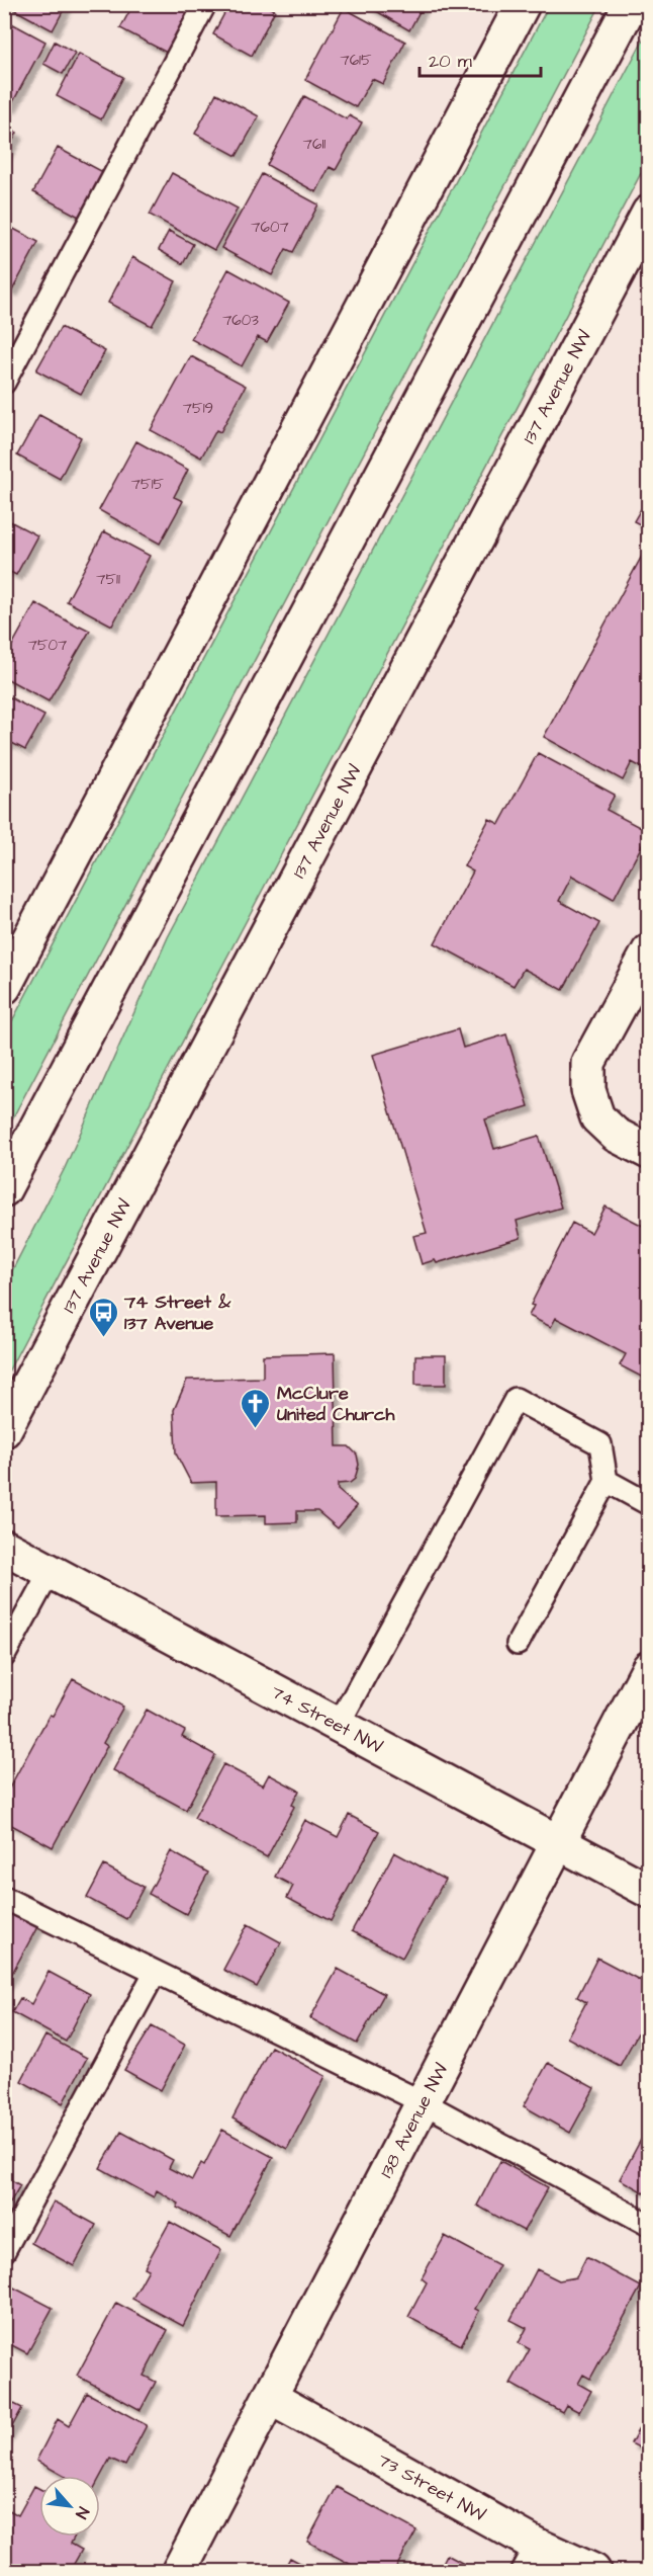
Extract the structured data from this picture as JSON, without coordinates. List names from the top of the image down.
{
  "streets": {
    "street": [
      "137 Avenue NW",
      "74 Street NW",
      "138 Avenue NW",
      "73 Street NW"
    ]
  },
  "crossings": [
    ["74 Street NW", "138 Avenue NW"],
    ["138 Avenue NW", "73 Street NW"]
  ],
  "places": {
    "bus stop": ["74 Street & 137 Avenue"],
    "church": ["McClure United Church"]
  },
  "house_numbers": [
    "7615",
    "7611",
    "7607",
    "7603",
    "7519",
    "7515",
    "7511",
    "7507"
  ],
  "scale_bar": "20 m",
  "north": "bottom right"
}
